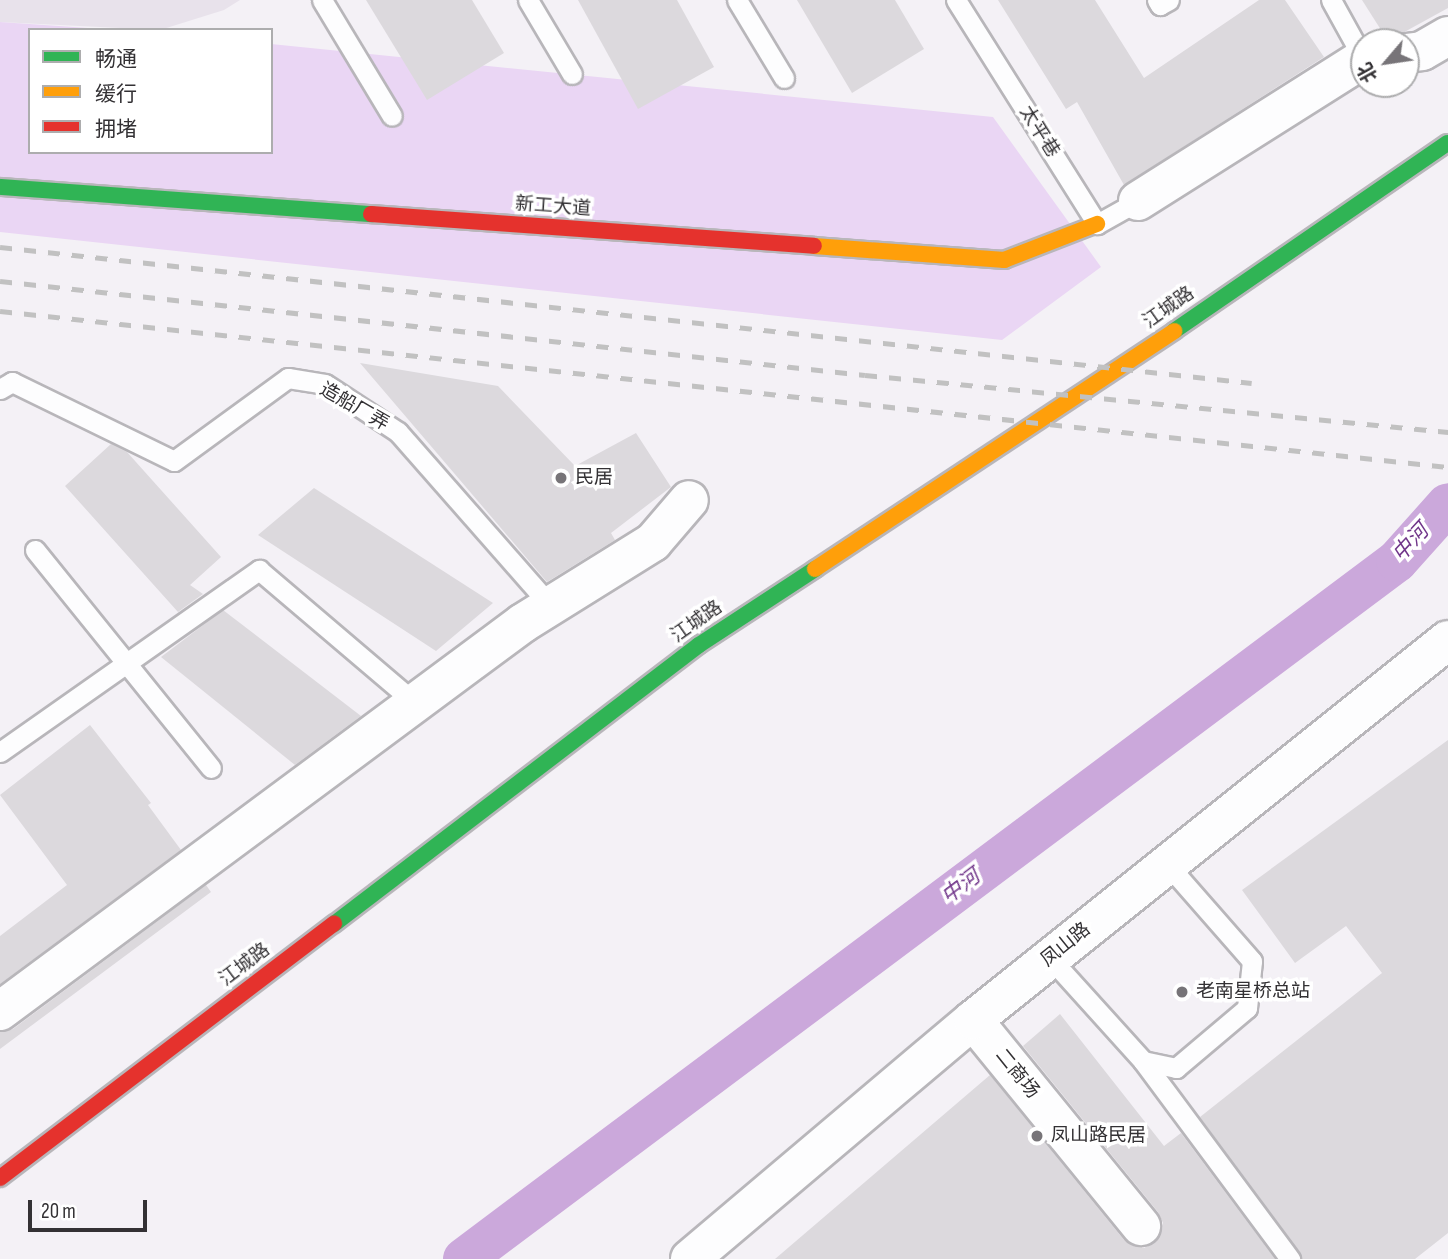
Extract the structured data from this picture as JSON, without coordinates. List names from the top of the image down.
{
  "streets": {
    "main road": ["新工大道", "江城路"],
    "street": ["凤山路", "二商场"],
    "lane": ["太平巷", "造船厂弄"]
  },
  "crossings": [
    ["太平巷", "新工大道"],
    ["凤山路", "二商场"]
  ],
  "water": ["中河"],
  "places": ["民居", "老南星桥总站", "凤山路民居"],
  "legend": ["畅通", "缓行", "拥堵"],
  "scale_bar": "20 m",
  "north": "bottom left"
}
